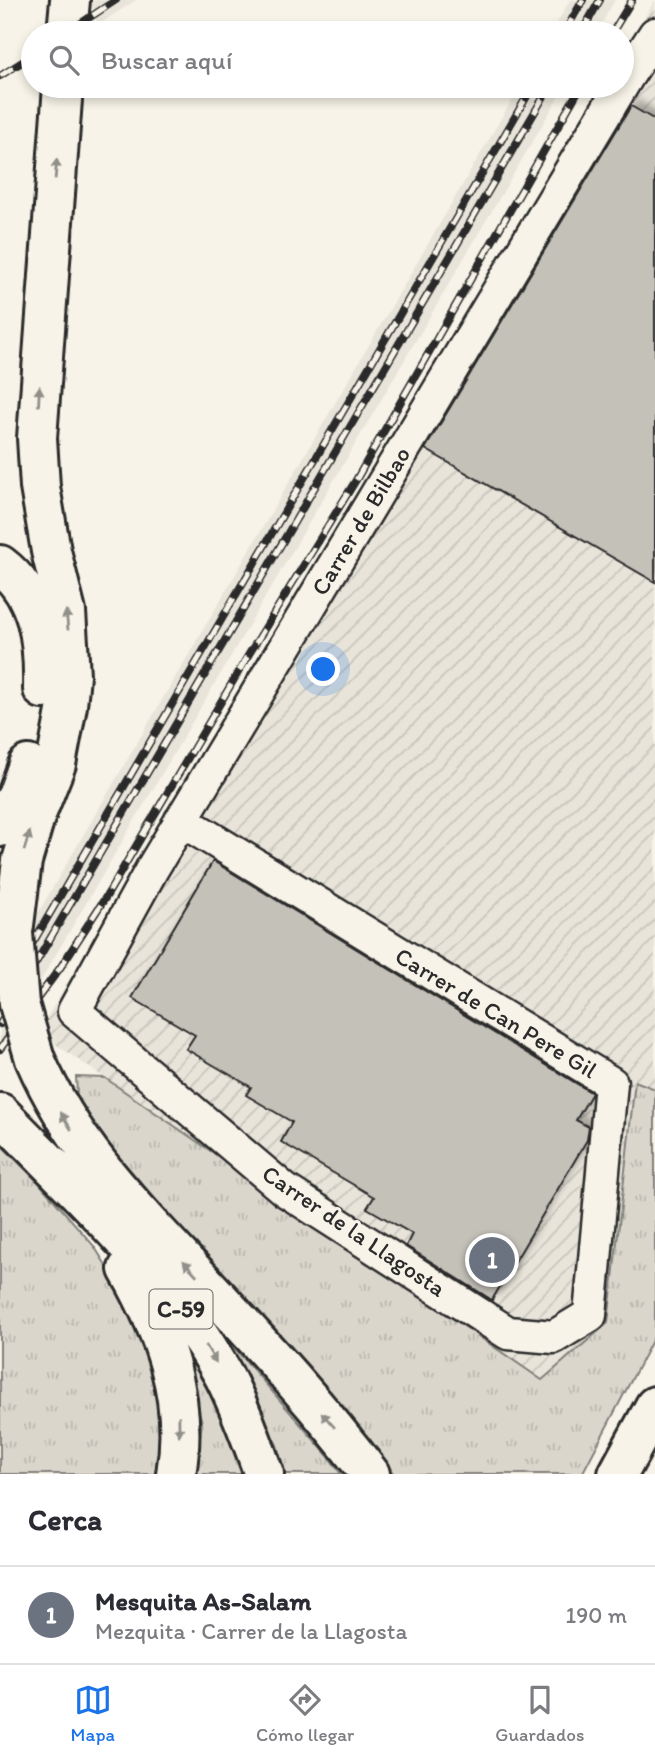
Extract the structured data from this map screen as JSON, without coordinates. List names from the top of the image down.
{
  "streets": {
    "highway": ["C-59"],
    "street": ["Carrer de Bilbao", "Carrer de Can Pere Gil", "Carrer de la Llagosta"]
  },
  "crossings": [
    ["Carrer de Bilbao", "Carrer de Can Pere Gil"],
    ["Carrer de Bilbao", "Carrer de la Llagosta"],
    ["Carrer de Can Pere Gil", "Carrer de la Llagosta"]
  ],
  "page": {
    "search": "Buscar aquí",
    "pins": "1",
    "heading": "Cerca",
    "list": [
      {
        "mark": "1",
        "name": "Mesquita As-Salam",
        "note": "Mezquita · Carrer de la Llagosta",
        "value": "190 m"
      }
    ],
    "nav": ["Mapa", "Cómo llegar", "Guardados"]
  }
}
